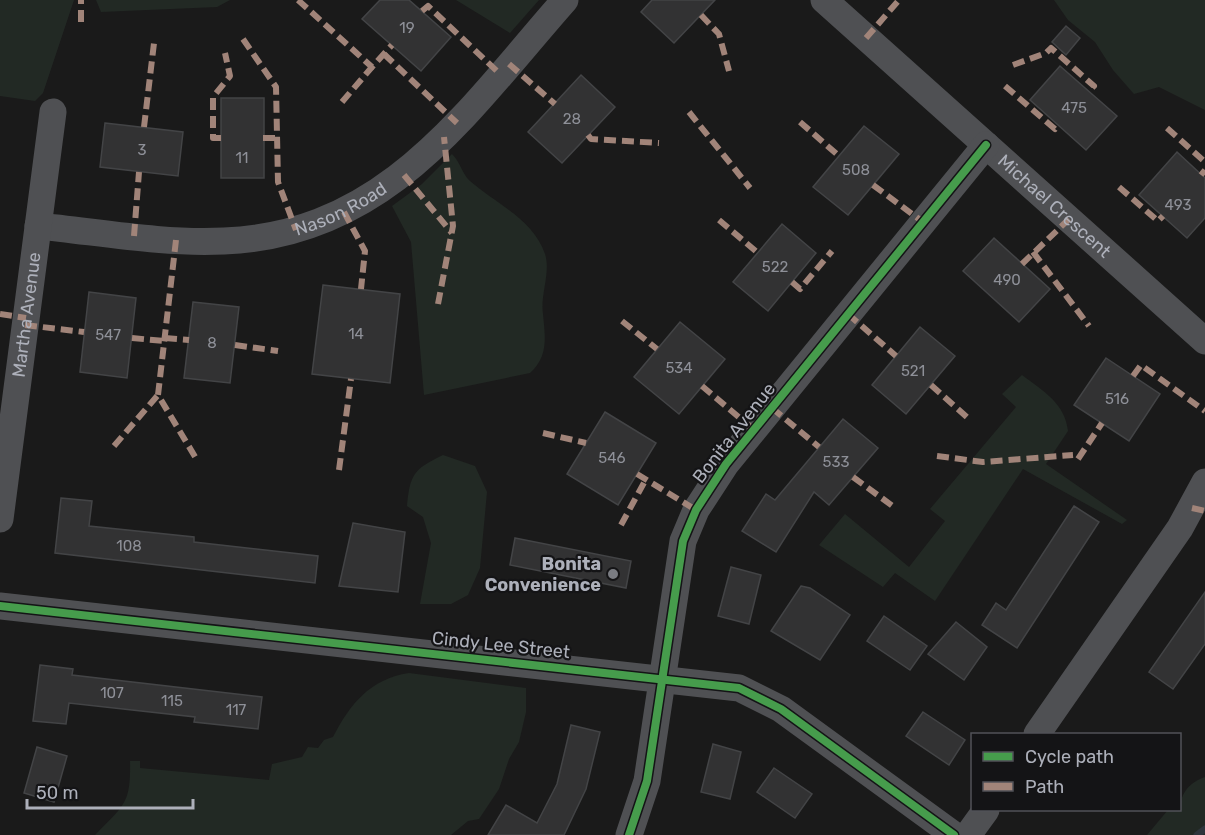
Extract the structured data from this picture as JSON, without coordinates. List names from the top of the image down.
{
  "streets": {
    "street": [
      "Michael Crescent",
      "Nason Road",
      "Martha Avenue",
      "Bonita Avenue",
      "Cindy Lee Street"
    ]
  },
  "crossings": [
    ["Michael Crescent", "Bonita Avenue"],
    ["Nason Road", "Martha Avenue"],
    ["Bonita Avenue", "Cindy Lee Street"]
  ],
  "places": ["Bonita Convenience"],
  "house_numbers": [
    "19",
    "475",
    "28",
    "3",
    "11",
    "508",
    "493",
    "522",
    "490",
    "14",
    "547",
    "8",
    "534",
    "521",
    "516",
    "546",
    "533",
    "108",
    "107",
    "115",
    "117"
  ],
  "legend": ["Cycle path", "Path"],
  "scale_bar": "50 m"
}
